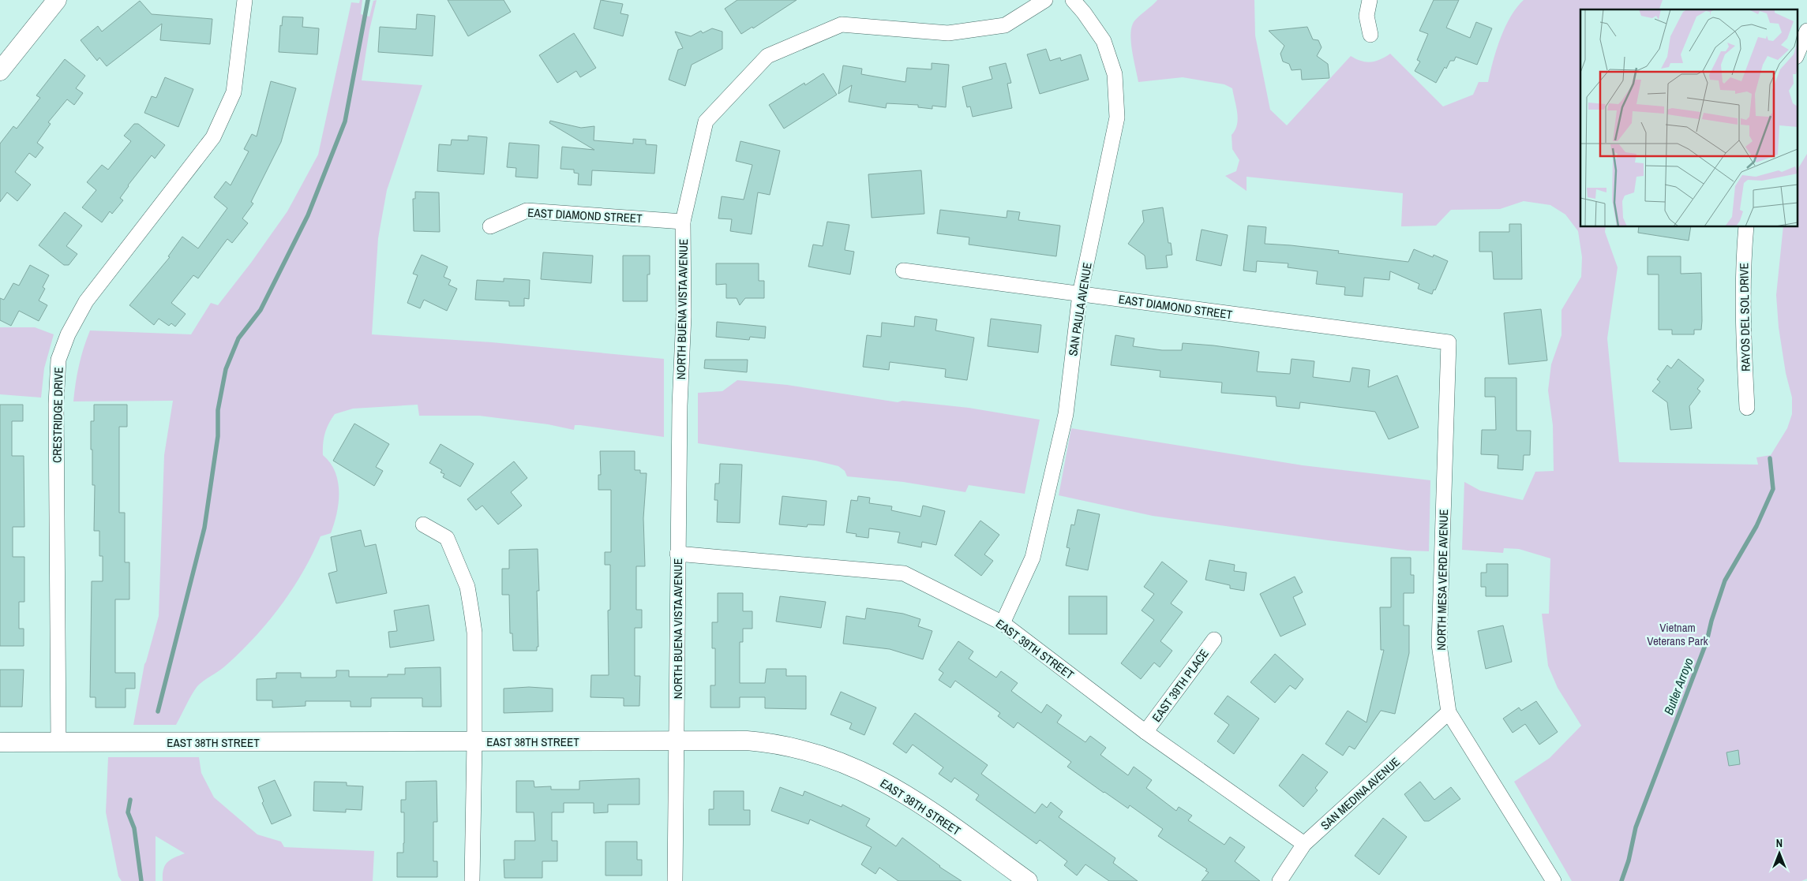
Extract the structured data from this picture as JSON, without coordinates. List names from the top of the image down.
{
  "streets": {
    "street": [
      "EAST DIAMOND STREET",
      "NORTH BUENA VISTA AVENUE",
      "SAN PAULA AVENUE",
      "RAYOS DEL SOL DRIVE",
      "CRESTRIDGE DRIVE",
      "NORTH MESA VERDE AVENUE",
      "EAST 39TH STREET",
      "EAST 39TH PLACE",
      "EAST 38TH STREET",
      "SAN MEDINA AVENUE"
    ]
  },
  "crossings": [
    ["EAST DIAMOND STREET", "NORTH BUENA VISTA AVENUE"],
    ["EAST DIAMOND STREET", "SAN PAULA AVENUE"],
    ["EAST DIAMOND STREET", "NORTH MESA VERDE AVENUE"],
    ["NORTH BUENA VISTA AVENUE", "EAST 39TH STREET"],
    ["NORTH BUENA VISTA AVENUE", "EAST 38TH STREET"],
    ["SAN PAULA AVENUE", "EAST 39TH STREET"],
    ["CRESTRIDGE DRIVE", "EAST 38TH STREET"],
    ["NORTH MESA VERDE AVENUE", "SAN MEDINA AVENUE"],
    ["EAST 39TH STREET", "EAST 39TH PLACE"],
    ["EAST 39TH STREET", "SAN MEDINA AVENUE"]
  ],
  "water": ["Butler Arroyo"],
  "parks": ["Vietnam Veterans Park"],
  "north": "top"
}
